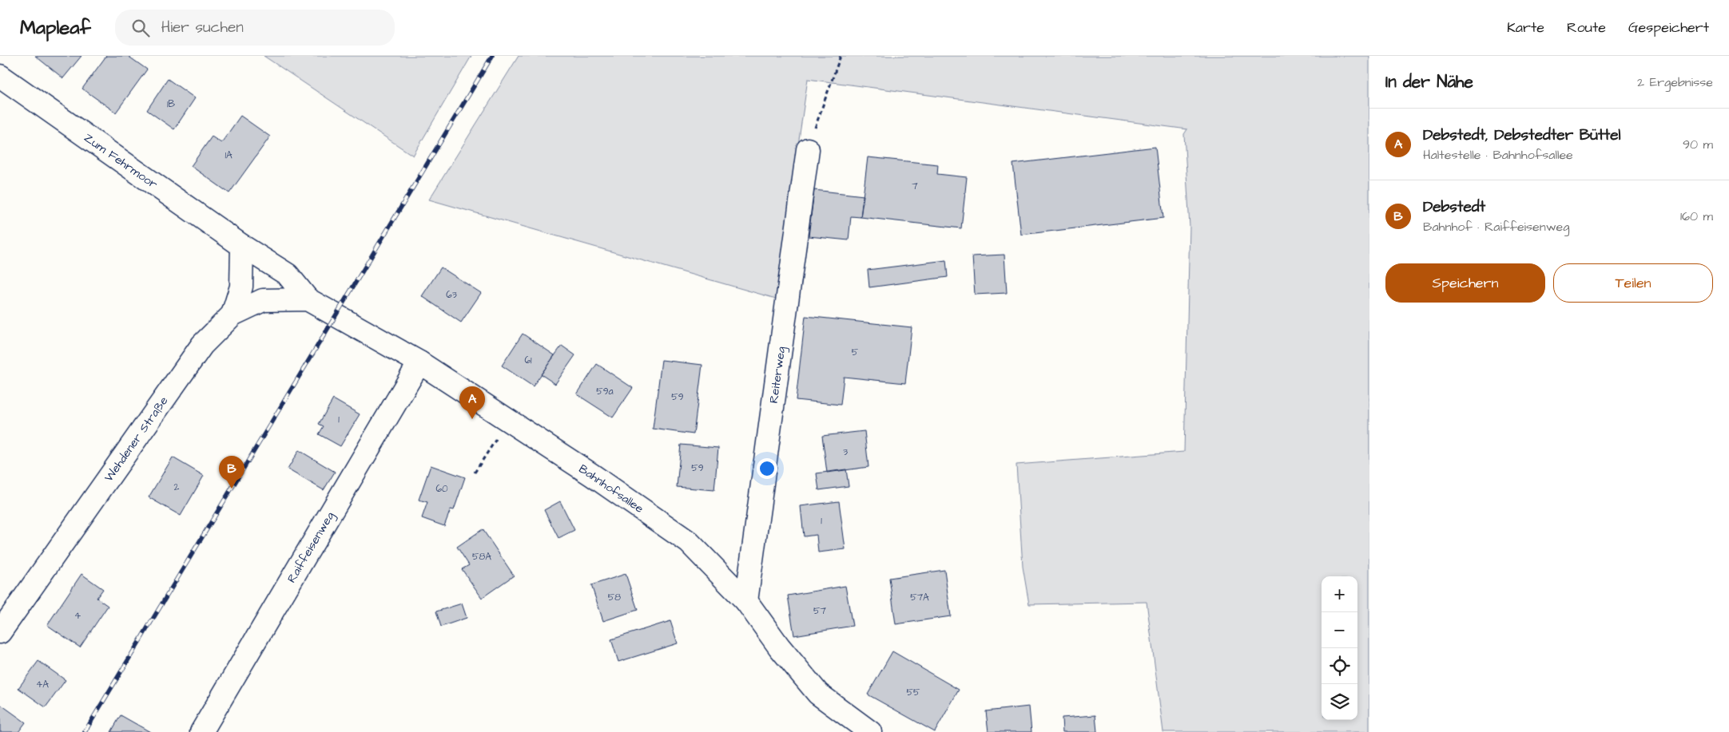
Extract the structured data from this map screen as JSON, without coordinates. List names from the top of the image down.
{
  "streets": {
    "street": [
      "Zum Fehrmoor",
      "Reiterweg",
      "Wehdener Straße",
      "Bahnhofsallee",
      "Raiffeisenweg"
    ]
  },
  "crossings": [
    ["Zum Fehrmoor", "Wehdener Straße"],
    ["Zum Fehrmoor", "Bahnhofsallee"],
    ["Reiterweg", "Bahnhofsallee"],
    ["Wehdener Straße", "Bahnhofsallee"],
    ["Bahnhofsallee", "Raiffeisenweg"]
  ],
  "house_numbers": [
    "1B",
    "1A",
    "7",
    "63",
    "5",
    "61",
    "59a",
    "59",
    "1",
    "3",
    "59",
    "2",
    "60",
    "1",
    "58A",
    "58",
    "57A",
    "57",
    "4",
    "4A",
    "55"
  ],
  "page": {
    "header": "Mapleaf",
    "search": "Hier suchen",
    "nav": ["Karte", "Route", "Gespeichert"],
    "heading": ["In der Nähe", "2 Ergebnisse"],
    "list": [
      {
        "mark": "A",
        "name": "Debstedt, Debstedter Büttel",
        "note": "Haltestelle · Bahnhofsallee",
        "value": "90 m"
      },
      {
        "mark": "B",
        "name": "Debstedt",
        "note": "Bahnhof · Raiffeisenweg",
        "value": "160 m"
      }
    ],
    "buttons": ["Speichern", "Teilen"],
    "pins": ["A", "B"],
    "map_buttons": ["+", "−"]
  }
}
